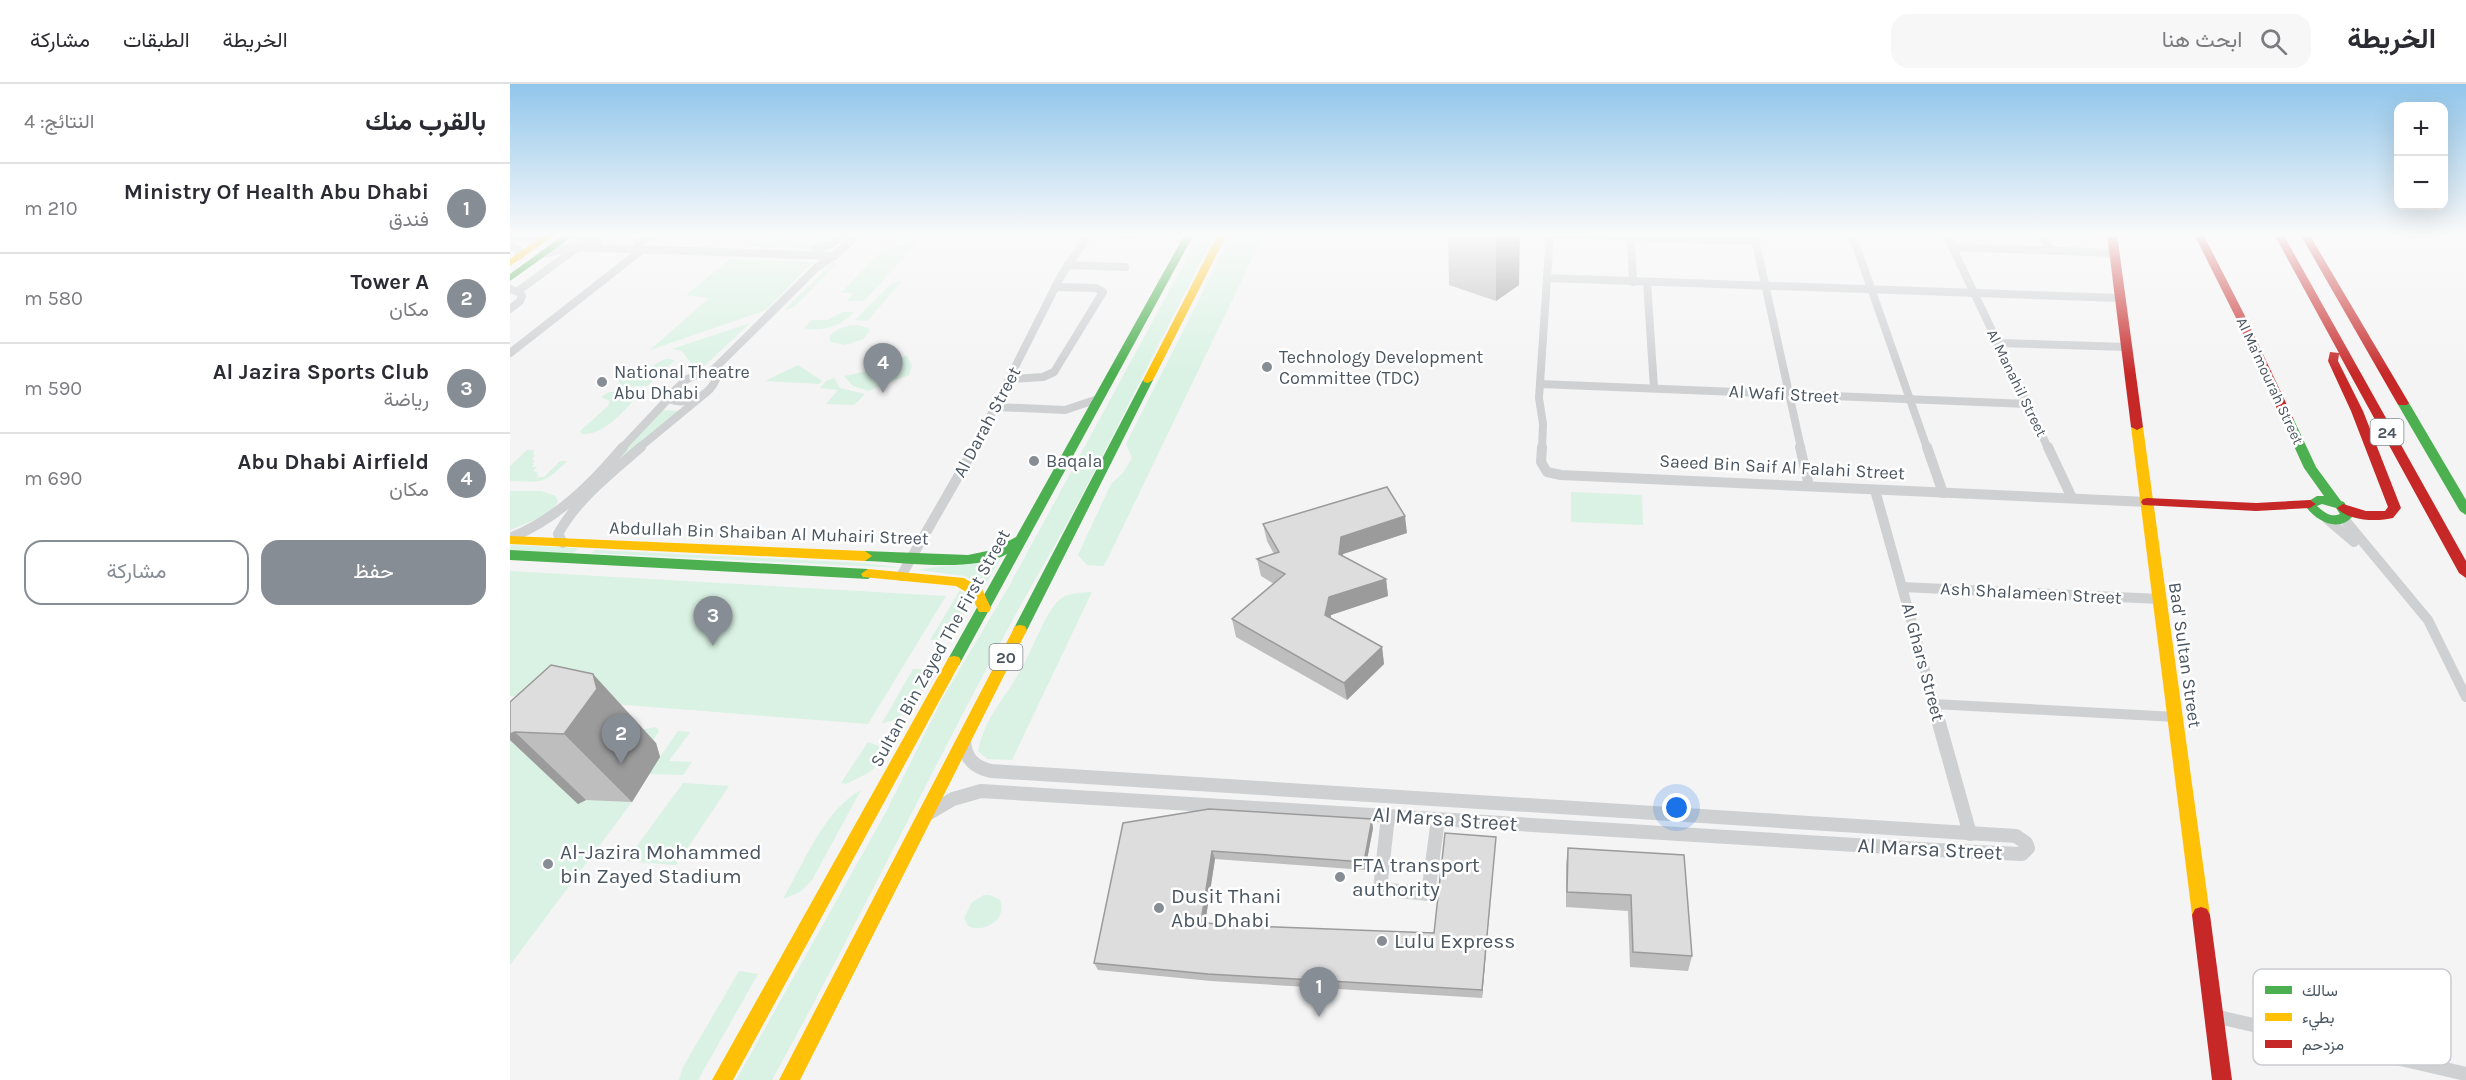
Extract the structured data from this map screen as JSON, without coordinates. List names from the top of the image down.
{
  "streets": {
    "main road": [
      "Al Ma'mourah Street",
      "24",
      "Saeed Bin Saif Al Falahi Street",
      "Abdullah Bin Shaiban Al Muhairi Street",
      "Sultan Bin Zayed The First Street",
      "Bad' Sultan Street",
      "20"
    ],
    "street": [
      "Al Manahil Street",
      "Al Wafi Street",
      "Al Darah Street",
      "Ash Shalameen Street",
      "Al Ghars Street",
      "Al Marsa Street"
    ]
  },
  "crossings": [
    ["Al Ma'mourah Street", "Saeed Bin Saif Al Falahi Street"],
    ["Al Manahil Street", "Al Wafi Street"],
    ["Al Manahil Street", "Saeed Bin Saif Al Falahi Street"],
    ["Al Wafi Street", "Saeed Bin Saif Al Falahi Street"],
    ["Al Darah Street", "Abdullah Bin Shaiban Al Muhairi Street"],
    ["Saeed Bin Saif Al Falahi Street", "Bad' Sultan Street"],
    ["Saeed Bin Saif Al Falahi Street", "Al Ghars Street"],
    ["Abdullah Bin Shaiban Al Muhairi Street", "Sultan Bin Zayed The First Street"],
    ["Ash Shalameen Street", "Bad' Sultan Street"],
    ["Ash Shalameen Street", "Al Ghars Street"],
    ["20", "Al Marsa Street"],
    ["Al Ghars Street", "Al Marsa Street"]
  ],
  "places": [
    "Technology Development Committee (TDC)",
    "National Theatre Abu Dhabi",
    "Baqala",
    "Al-Jazira Mohammed bin Zayed Stadium",
    "FTA transport authority",
    "Dusit Thani Abu Dhabi",
    "Lulu Express"
  ],
  "legend": ["سالك", "بطيء", "مزدحم"],
  "page": {
    "header": "الخريطة",
    "search": "ابحث هنا",
    "nav": ["الخريطة", "الطبقات", "مشاركة"],
    "heading": ["بالقرب منك", "النتائج: 4"],
    "map_buttons": ["+", "−"],
    "list": [
      {
        "mark": "1",
        "name": "Ministry Of Health Abu Dhabi",
        "note": "فندق",
        "value": "210 m"
      },
      {
        "mark": "2",
        "name": "Tower A",
        "note": "مكان",
        "value": "580 m"
      },
      {
        "mark": "3",
        "name": "Al Jazira Sports Club",
        "note": "رياضة",
        "value": "590 m"
      },
      {
        "mark": "4",
        "name": "Abu Dhabi Airfield",
        "note": "مكان",
        "value": "690 m"
      }
    ],
    "pins": [
      "4",
      "3",
      "2",
      "1"
    ],
    "buttons": ["حفظ", "مشاركة"]
  }
}
